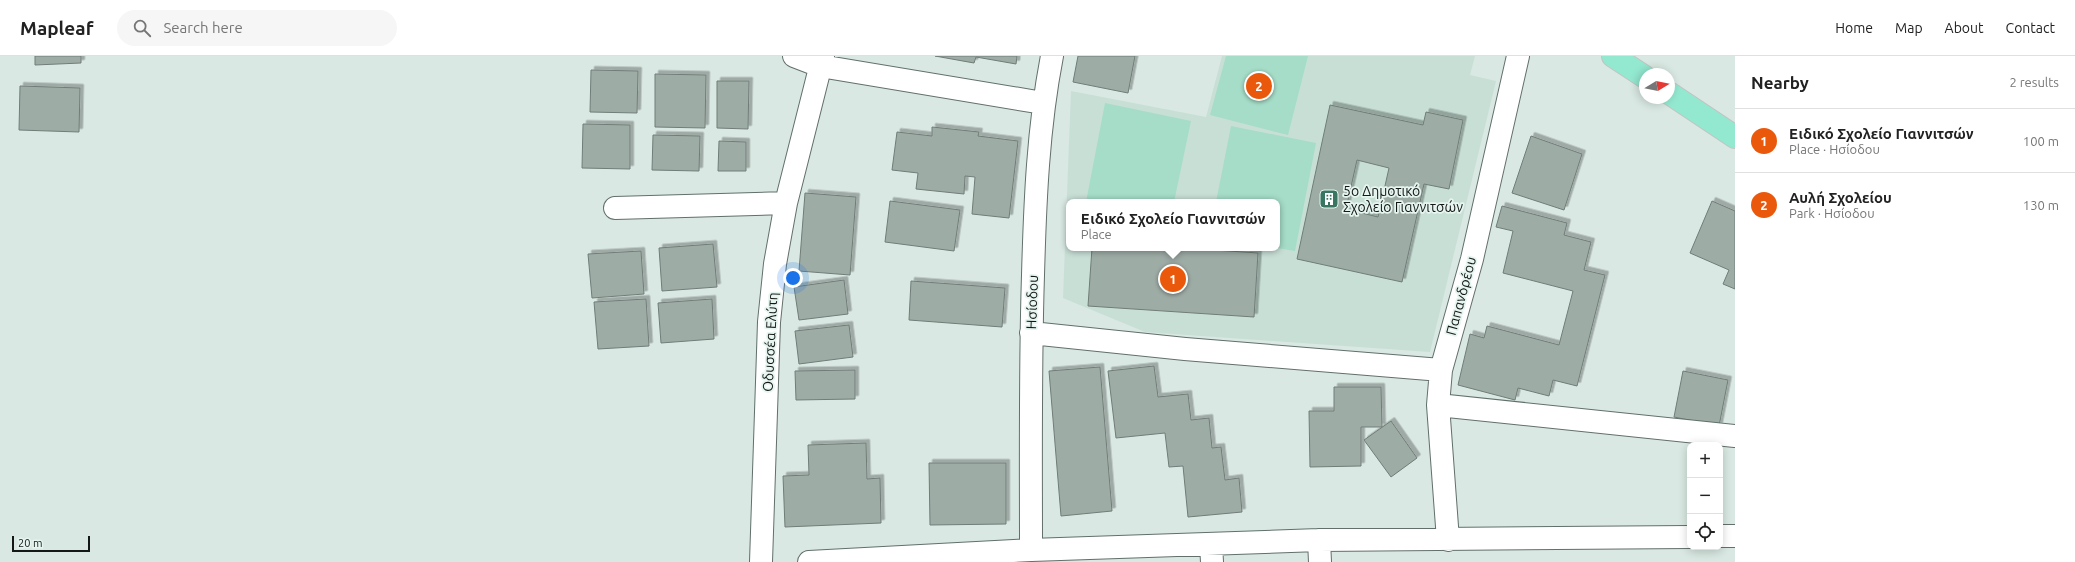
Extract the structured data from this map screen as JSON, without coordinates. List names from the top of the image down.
{
  "streets": {
    "street": ["Παπανδρέου", "Ησίοδου", "Οδυσσέα Ελύτη"]
  },
  "places": {
    "building": ["5ο Δημοτικό Σχολείο Γιαννιτσών"]
  },
  "scale_bar": "20 m",
  "north": "right",
  "page": {
    "header": "Mapleaf",
    "search": "Search here",
    "nav": [
      "Home",
      "Map",
      "About",
      "Contact"
    ],
    "heading": ["Nearby", "2 results"],
    "pins": ["2", "1"],
    "list": [
      {
        "mark": "1",
        "name": "Ειδικό Σχολείο Γιαννιτσών",
        "note": "Place · Ησίοδου",
        "value": "100 m"
      },
      {
        "mark": "2",
        "name": "Αυλή Σχολείου",
        "note": "Park · Ησίοδου",
        "value": "130 m"
      }
    ],
    "popup": ["Ειδικό Σχολείο Γιαννιτσών", "Place"],
    "map_buttons": ["+", "−"],
    "scale": "20 m"
  }
}
